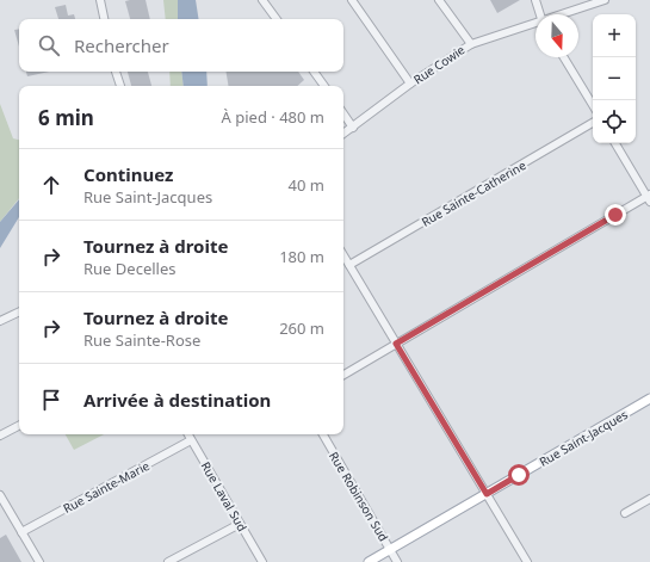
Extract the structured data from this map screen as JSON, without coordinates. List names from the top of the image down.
{
  "streets": {
    "main road": ["Rue Saint-Jacques"],
    "street": [
      "Rue Cowie",
      "Rue Sainte-Catherine",
      "Rue Sainte-Marie",
      "Rue Laval Sud",
      "Rue Robinson Sud"
    ]
  },
  "crossings": [
    ["Rue Saint-Jacques", "Rue Robinson Sud"],
    ["Rue Sainte-Marie", "Rue Laval Sud"]
  ],
  "north": "bottom",
  "page": {
    "map_buttons": ["+", "−"],
    "search": "Rechercher",
    "heading": ["6 min", "À pied · 480 m"],
    "list": [
      ["Continuez", "Rue Saint-Jacques", "40 m"],
      ["Tournez à droite", "Rue Decelles", "180 m"],
      ["Tournez à droite", "Rue Sainte-Rose", "260 m"],
      "Arrivée à destination"
    ]
  }
}
